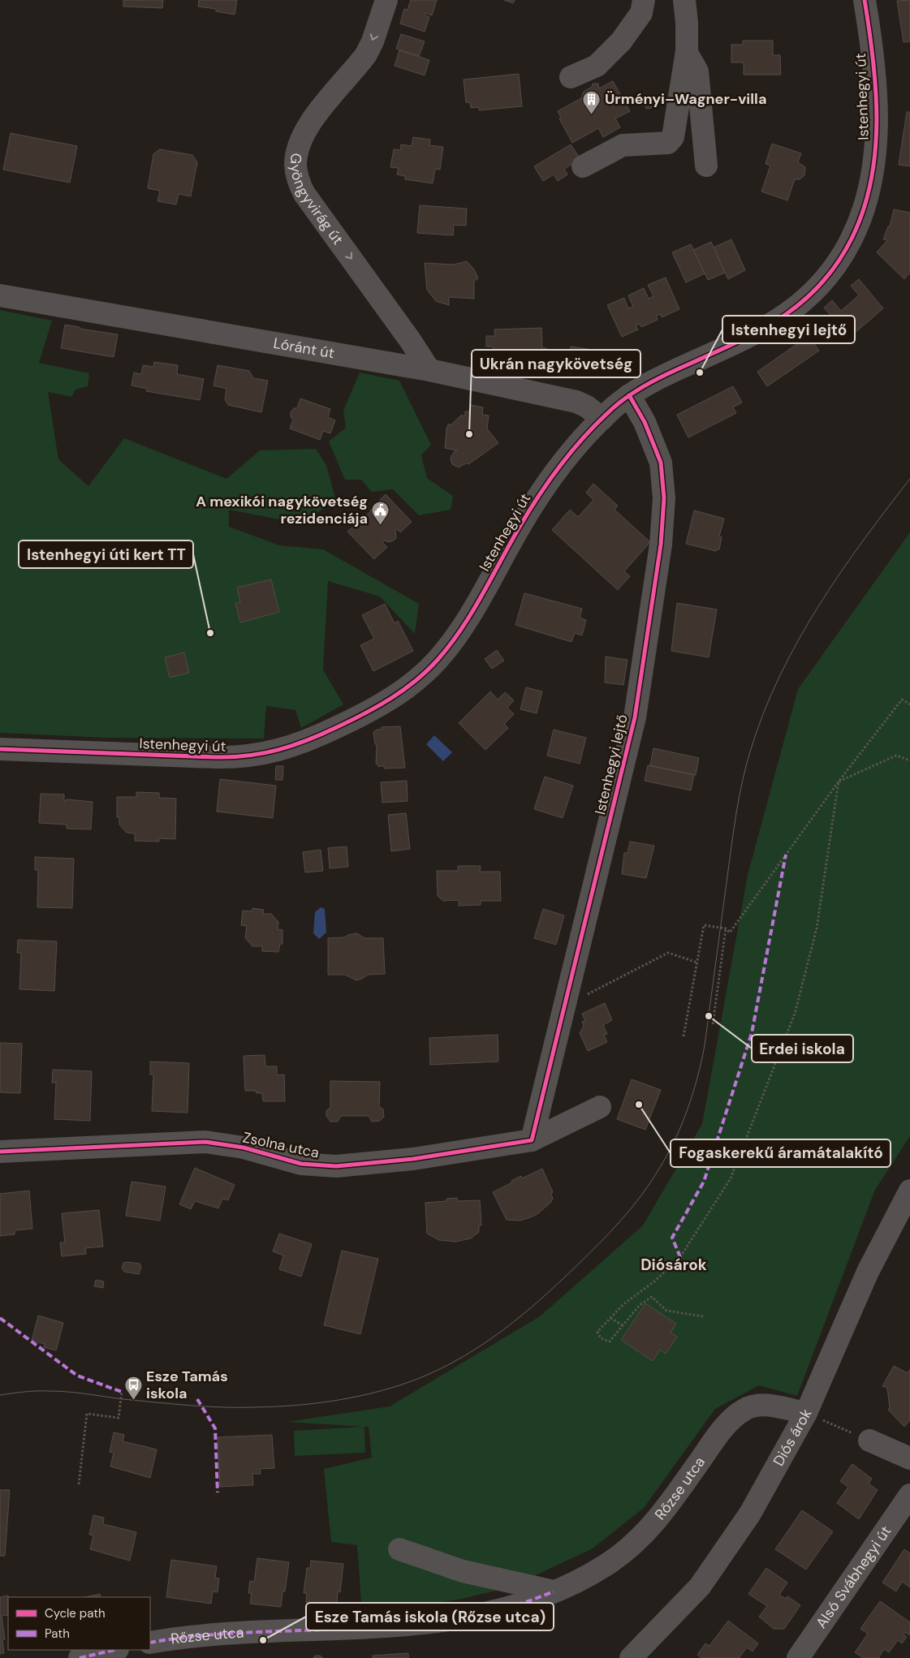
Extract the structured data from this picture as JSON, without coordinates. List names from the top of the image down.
{
  "streets": {
    "street": [
      "Istenhegyi út",
      "Gyöngyvirág út",
      "Lóránt út",
      "Istenhegyi lejtő",
      "Zsolna utca",
      "Diós árok",
      "Rőzse utca",
      "Alsó Svábhegyi út"
    ]
  },
  "crossings": [
    ["Istenhegyi út", "Lóránt út"],
    ["Istenhegyi út", "Istenhegyi lejtő"],
    ["Gyöngyvirág út", "Lóránt út"],
    ["Istenhegyi lejtő", "Zsolna utca"],
    ["Diós árok", "Rőzse utca"]
  ],
  "one_way": ["Gyöngyvirág út"],
  "districts": ["Diósárok"],
  "places": {
    "building": ["Ürményi–Wagner-villa"],
    "other": [
      "Istenhegyi lejtő",
      "Ukrán nagykövetség",
      "Istenhegyi úti kert TT",
      "Erdei iskola",
      "Fogaskerekű áramátalakító",
      "Esze Tamás iskola (Rőzse utca)"
    ],
    "public building": ["A mexikói nagykövetség rezidenciája"],
    "bus stop": ["Esze Tamás iskola"]
  },
  "legend": ["Cycle path", "Path"]
}
